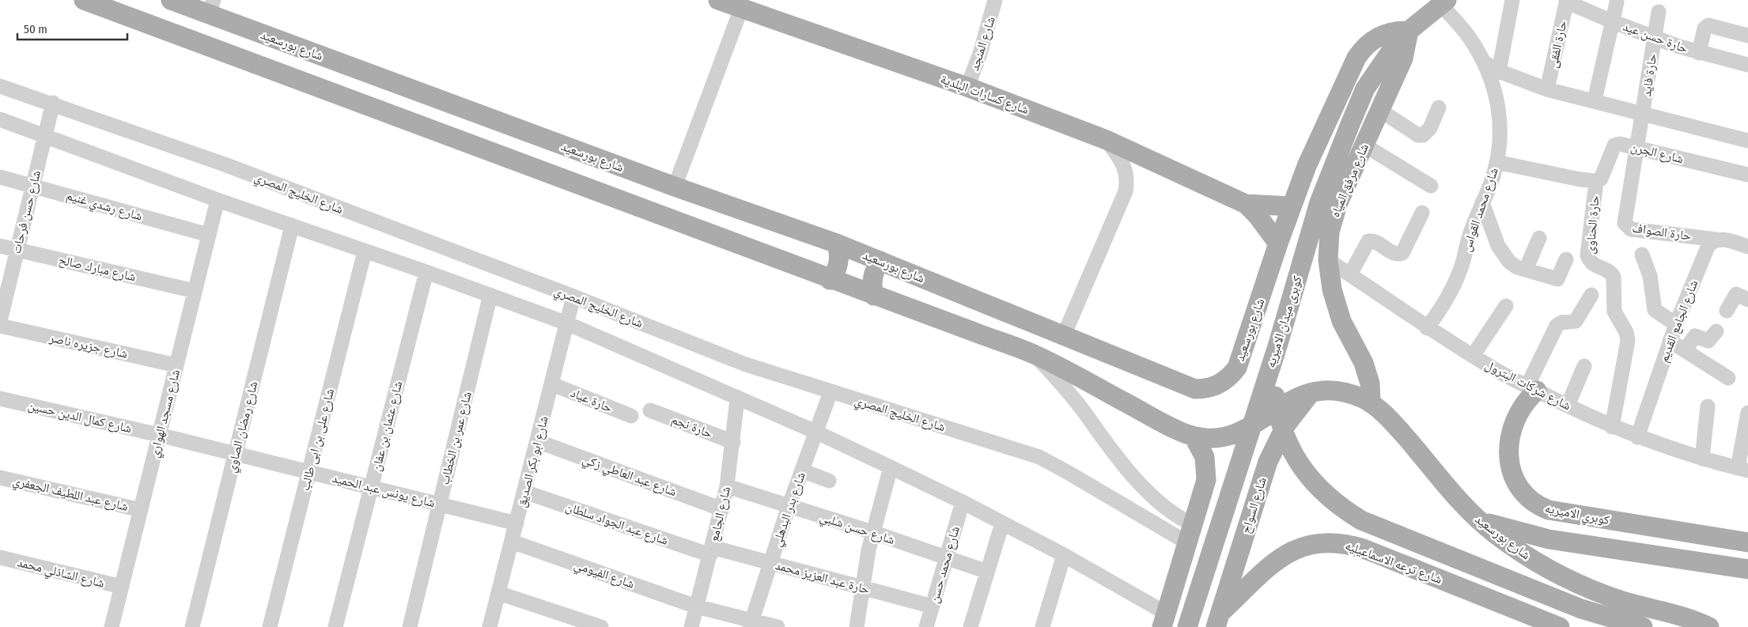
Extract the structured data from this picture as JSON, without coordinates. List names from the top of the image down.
{
  "streets": {
    "main road": [
      "شارع بورسعيد",
      "شارع كسارات البلدية",
      "شارع مرفق المياه",
      "كوبرى ميدان الاميريه",
      "شارع السواح",
      "كوبري الاميريه",
      "شارع ترعه الاسماعيليه"
    ],
    "street": [
      "حارة حسن عيد",
      "شارع المنجد",
      "حارة الفقى",
      "حارة فايد",
      "شارع الجرن",
      "شارع الخليج المصري",
      "شارع رشدي غنيم",
      "شارع محمد القواس",
      "شارع حسن فرحات",
      "حارة الحناوى",
      "حارة الصواف",
      "شارع مبارك صالح",
      "شارع الجامع القديم",
      "شارع جزيره ناصر",
      "شارع شركات البترول",
      "حارة عياد",
      "شارع مسجد الهواري",
      "شارع كمال الدين حسين",
      "شارع عثمان بن عفان",
      "حارة نجم",
      "شارع رمضان الصاوي",
      "شارع عمر بن الخطاب",
      "شارع على بن ابى طالب",
      "شارع ابو بكر الصديق",
      "شارع عبد العاطي زكي",
      "شارع يونس عبد الحميد",
      "شارع عبد اللطيف الجعفري",
      "شارع بدر البدهلي",
      "شارع الجامع",
      "شارع عبد الجواد سلطان",
      "شارع حسن شلبي",
      "شارع محمد حسن",
      "شارع الشاذلي محمد",
      "شارع الفيومي",
      "حارة عبد العزيز محمد"
    ]
  },
  "crossings": [
    ["حارة حسن عيد", "حارة الفقى"],
    ["حارة حسن عيد", "حارة فايد"],
    ["شارع المنجد", "شارع كسارات البلدية"],
    ["شارع بورسعيد", "شارع كسارات البلدية"],
    ["شارع بورسعيد", "شارع مرفق المياه"],
    ["شارع بورسعيد", "كوبرى ميدان الاميريه"],
    ["شارع بورسعيد", "شارع السواح"],
    ["حارة فايد", "حارة الصواف"],
    ["شارع الجرن", "حارة الحناوى"],
    ["شارع الجرن", "حارة الصواف"],
    ["شارع مرفق المياه", "كوبرى ميدان الاميريه"],
    ["شارع مرفق المياه", "شارع شركات البترول"],
    ["شارع الخليج المصري", "شارع حسن فرحات"],
    ["شارع الخليج المصري", "شارع ابو بكر الصديق"],
    ["شارع الخليج المصري", "شارع بدر البدهلي"],
    ["شارع رشدي غنيم", "شارع حسن فرحات"],
    ["شارع رشدي غنيم", "شارع مسجد الهواري"],
    ["شارع محمد القواس", "شارع شركات البترول"],
    ["شارع حسن فرحات", "شارع مبارك صالح"],
    ["حارة الحناوى", "شارع شركات البترول"],
    ["حارة الصواف", "شارع الجامع القديم"],
    ["شارع مبارك صالح", "شارع مسجد الهواري"],
    ["شارع الجامع القديم", "شارع شركات البترول"],
    ["شارع جزيره ناصر", "شارع مسجد الهواري"],
    ["شارع شركات البترول", "كوبري الاميريه"],
    ["حارة عياد", "شارع ابو بكر الصديق"],
    ["شارع مسجد الهواري", "شارع كمال الدين حسين"],
    ["شارع مسجد الهواري", "شارع يونس عبد الحميد"],
    ["شارع مسجد الهواري", "شارع عبد اللطيف الجعفري"],
    ["شارع مسجد الهواري", "شارع الشاذلي محمد"],
    ["شارع كمال الدين حسين", "شارع يونس عبد الحميد"],
    ["شارع عثمان بن عفان", "شارع يونس عبد الحميد"],
    ["حارة نجم", "شارع الجامع"],
    ["شارع رمضان الصاوي", "شارع يونس عبد الحميد"],
    ["شارع عمر بن الخطاب", "شارع يونس عبد الحميد"],
    ["شارع على بن ابى طالب", "شارع يونس عبد الحميد"],
    ["شارع ابو بكر الصديق", "شارع عبد العاطي زكي"],
    ["شارع ابو بكر الصديق", "شارع يونس عبد الحميد"],
    ["شارع ابو بكر الصديق", "شارع عبد الجواد سلطان"],
    ["شارع ابو بكر الصديق", "شارع الفيومي"],
    ["شارع عبد العاطي زكي", "شارع الجامع"],
    ["شارع السواح", "شارع ترعه الاسماعيليه"],
    ["شارع بدر البدهلي", "شارع حسن شلبي"],
    ["شارع بدر البدهلي", "شارع الفيومي"],
    ["شارع بدر البدهلي", "حارة عبد العزيز محمد"],
    ["شارع الجامع", "شارع عبد الجواد سلطان"],
    ["شارع الجامع", "شارع حسن شلبي"],
    ["شارع الجامع", "شارع الفيومي"],
    ["شارع الجامع", "حارة عبد العزيز محمد"],
    ["شارع عبد الجواد سلطان", "حارة عبد العزيز محمد"],
    ["شارع حسن شلبي", "شارع محمد حسن"],
    ["شارع محمد حسن", "حارة عبد العزيز محمد"]
  ],
  "scale_bar": "50 m"
}
